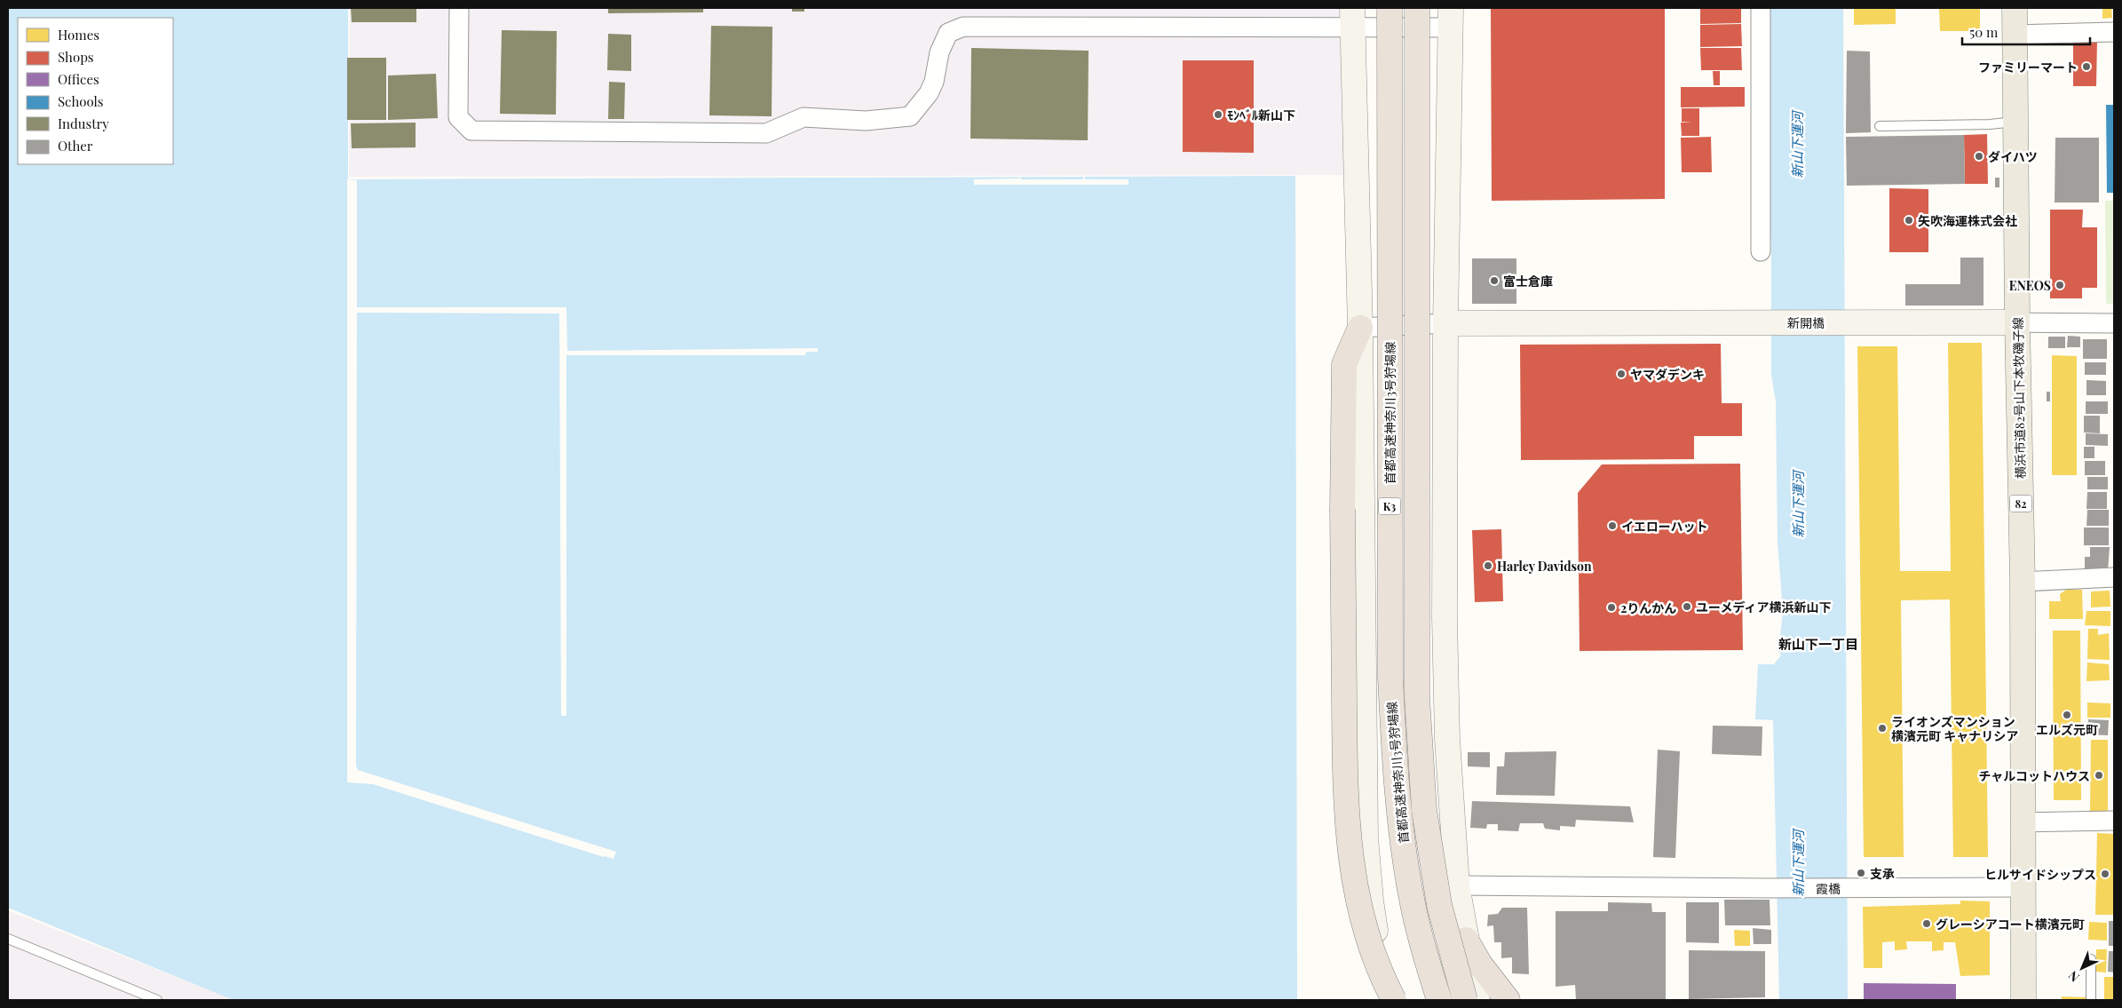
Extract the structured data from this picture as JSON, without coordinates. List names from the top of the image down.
{
  "streets": {
    "highway": ["首都高速神奈川3号狩場線", "K3"],
    "main road": ["横浜市道82号山下本牧磯子線", "82"],
    "street": ["新開橋", "霞橋"]
  },
  "crossings": [
    ["新開橋", "横浜市道82号山下本牧磯子線"],
    ["横浜市道82号山下本牧磯子線", "霞橋"]
  ],
  "districts": ["新山下一丁目"],
  "water": ["新山下運河"],
  "places": [
    "ファミリーマート",
    "ﾓﾝﾍﾞﾙ新山下",
    "ダイハツ",
    "矢吹海運株式会社",
    "富士倉庫",
    "ENEOS",
    "ヤマダデンキ",
    "イエローハット",
    "Harley Davidson",
    "ユーメディア横浜新山下",
    "2りんかん",
    "エルズ元町",
    "ライオンズマンション 横濱元町 キャナリシア",
    "チャルコットハウス",
    "支承",
    "ヒルサイドシップス",
    "グレーシアコート横濱元町"
  ],
  "legend": [
    "Homes",
    "Shops",
    "Offices",
    "Schools",
    "Industry",
    "Other"
  ],
  "scale_bar": "50 m",
  "north": "bottom left"
}
